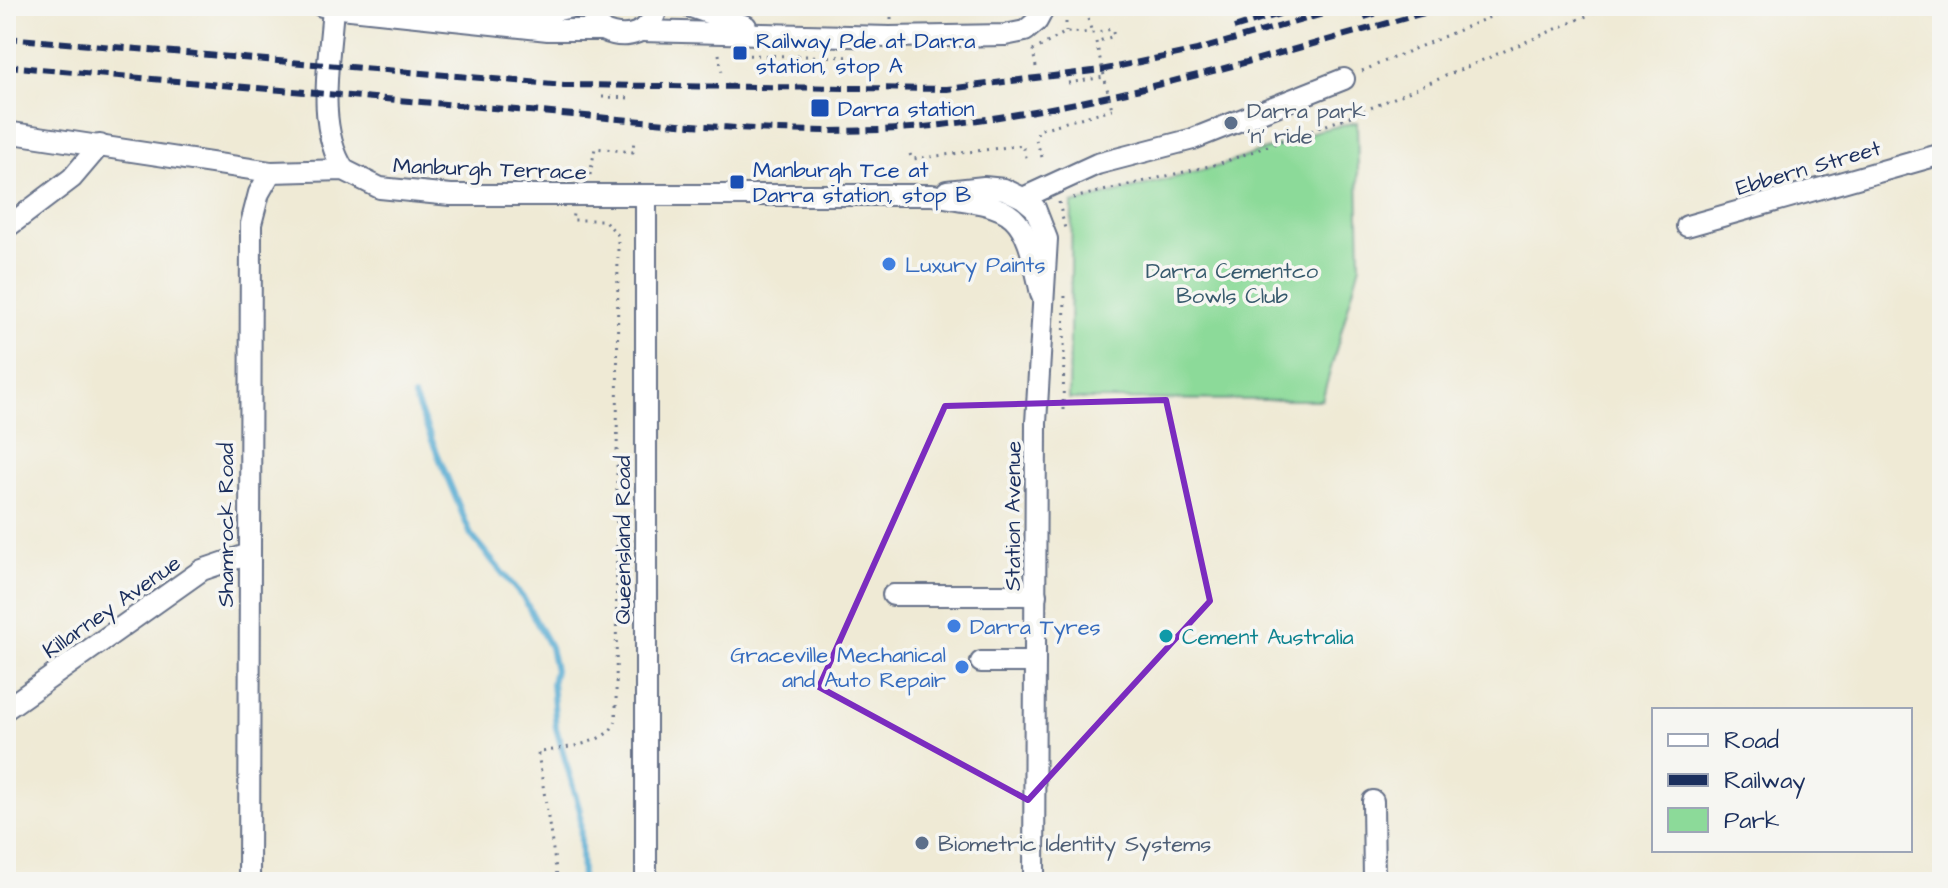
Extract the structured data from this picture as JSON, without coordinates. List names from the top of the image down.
{
  "streets": {
    "street": [
      "Ebbern Street",
      "Manburgh Terrace",
      "Station Avenue",
      "Shamrock Road",
      "Queensland Road",
      "Killarney Avenue"
    ]
  },
  "crossings": [
    ["Manburgh Terrace", "Station Avenue"],
    ["Manburgh Terrace", "Shamrock Road"],
    ["Manburgh Terrace", "Queensland Road"],
    ["Shamrock Road", "Killarney Avenue"]
  ],
  "parks": ["Darra Cementco Bowls Club"],
  "places": {
    "transit": ["Railway Pde at Darra station, stop A", "Darra station", "Manburgh Tce at Darra station, stop B"],
    "other": [
      "Darra park 'n' ride",
      "Luxury Paints",
      "Darra Tyres",
      "Cement Australia",
      "Graceville Mechanical and Auto Repair",
      "Biometric Identity Systems"
    ]
  },
  "legend": ["Road", "Railway", "Park"]
}
